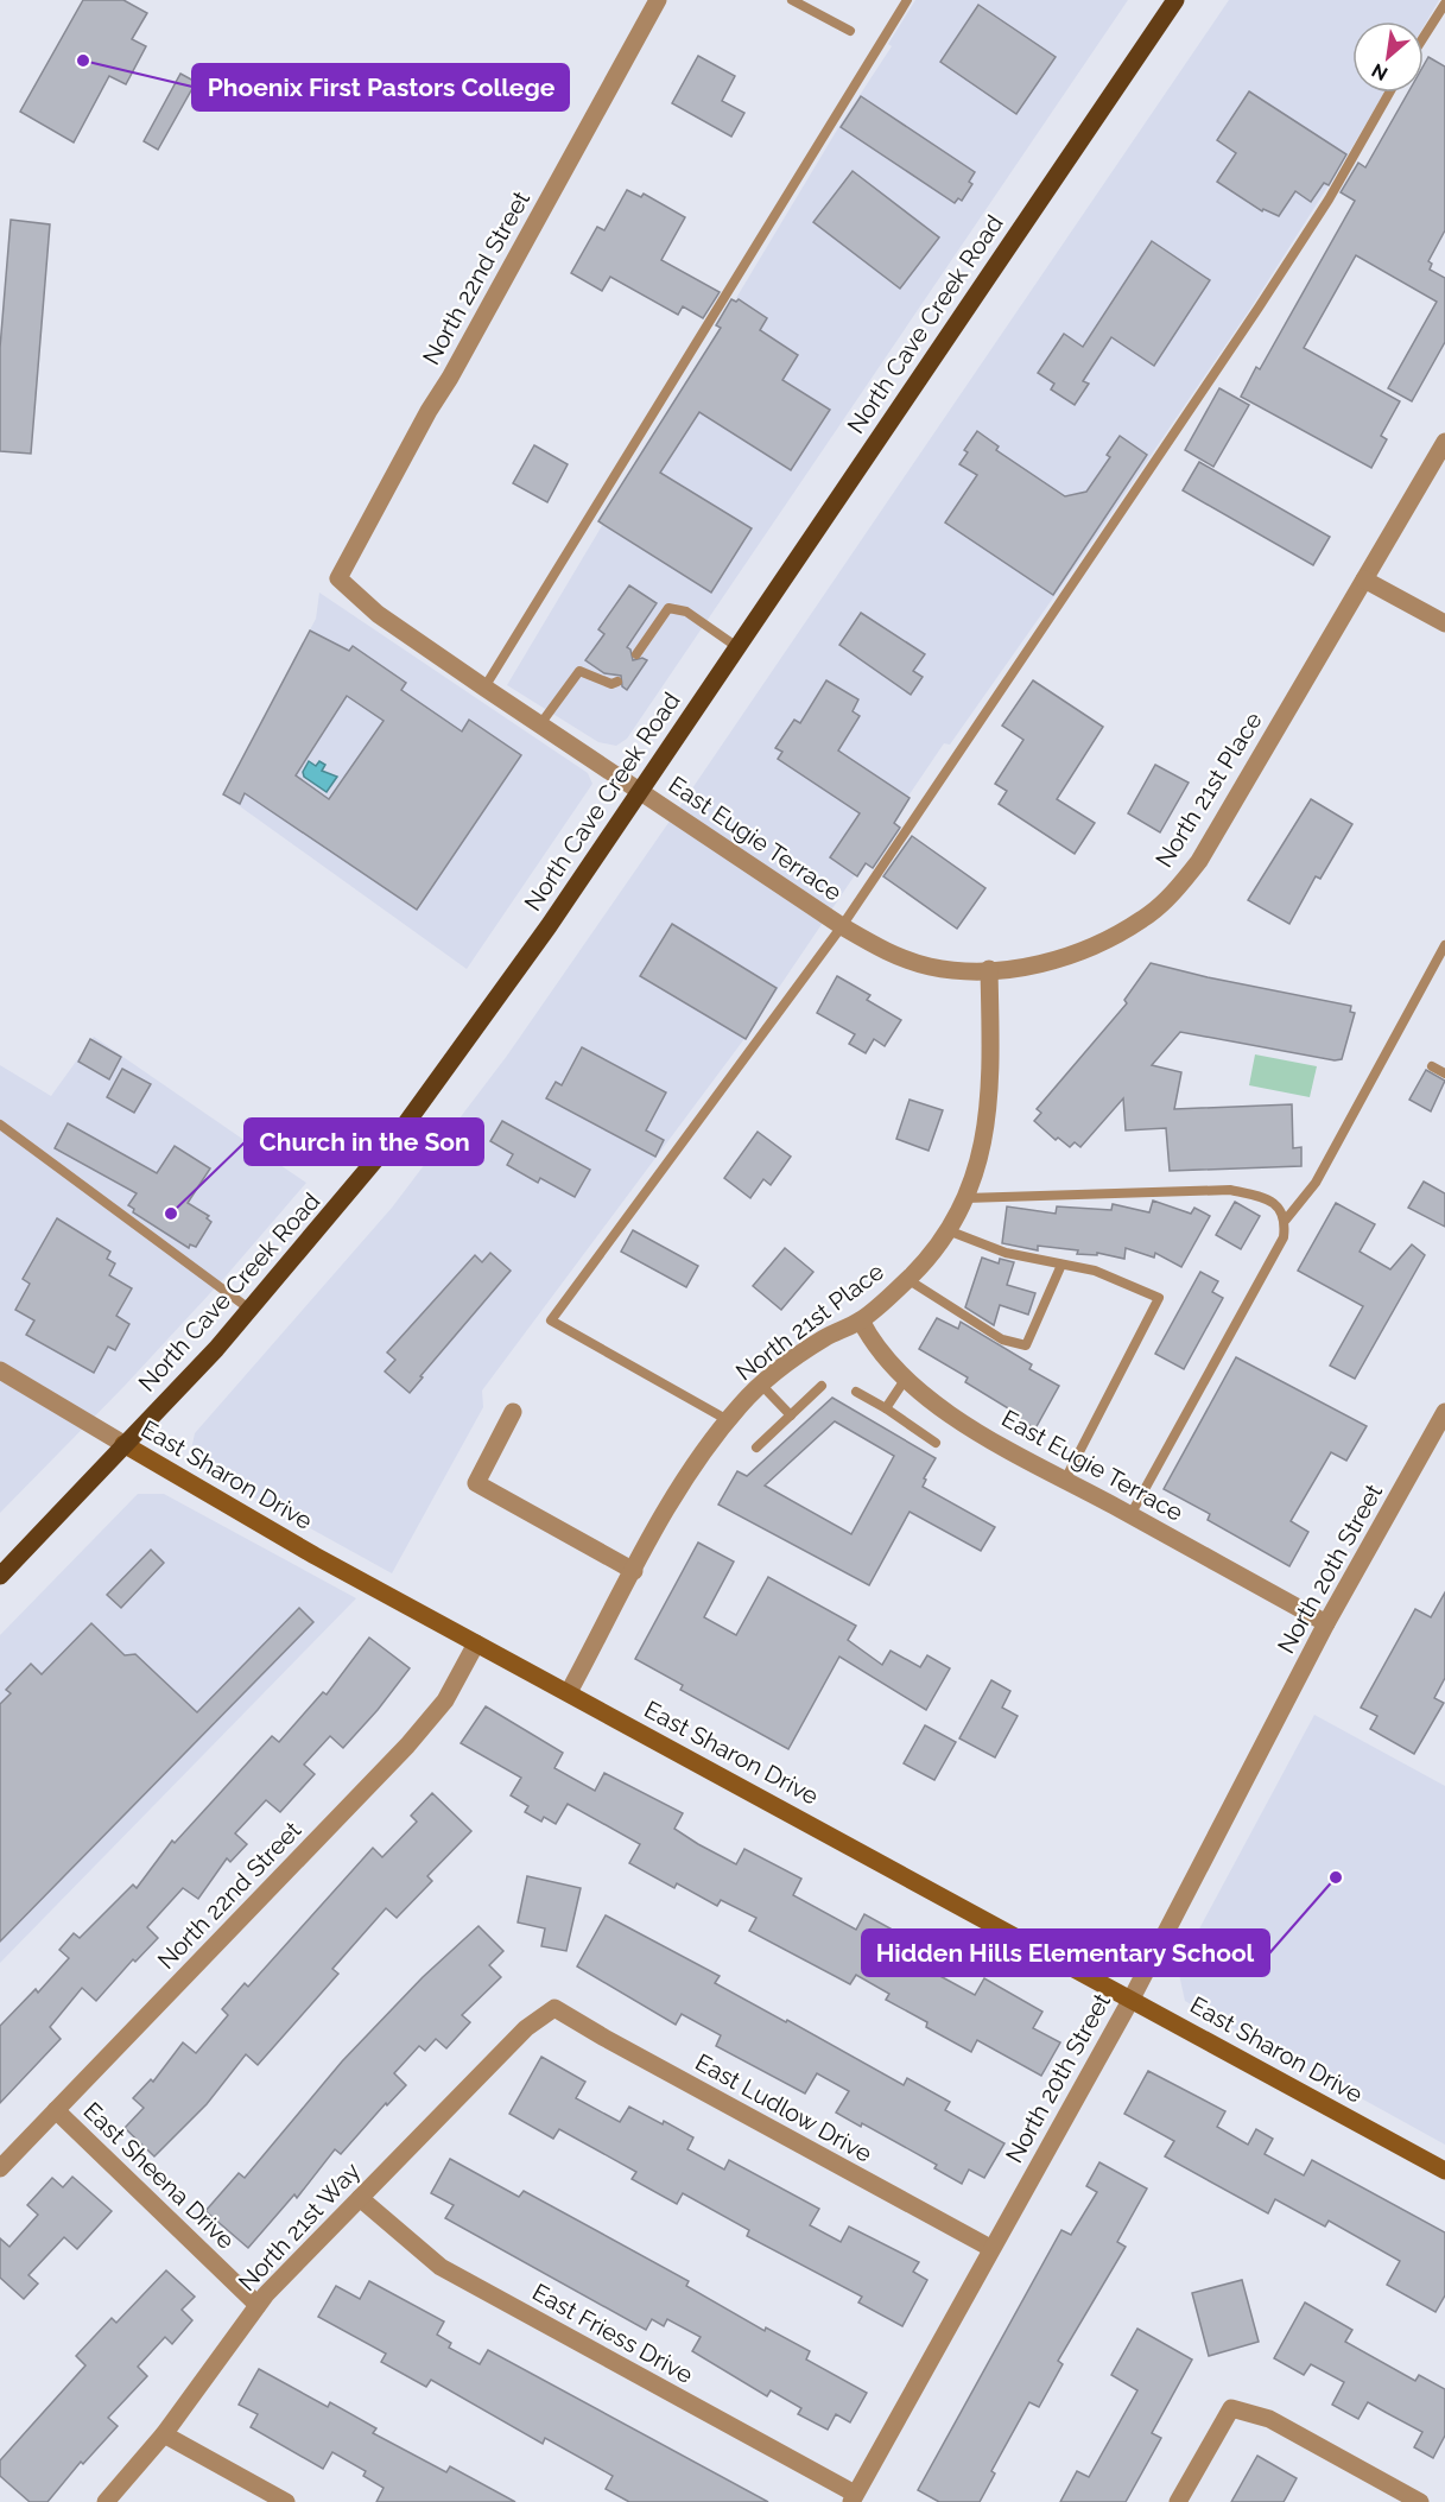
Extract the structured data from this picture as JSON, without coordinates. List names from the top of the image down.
{
  "streets": {
    "main road": ["North Cave Creek Road"],
    "street": [
      "North 22nd Street",
      "North 21st Place",
      "East Eugie Terrace",
      "East Sharon Drive",
      "North 20th Street",
      "East Ludlow Drive",
      "East Sheena Drive",
      "North 21st Way",
      "East Friess Drive"
    ]
  },
  "crossings": [
    ["North 22nd Street", "East Eugie Terrace"],
    ["North 22nd Street", "East Sharon Drive"],
    ["North 22nd Street", "East Sheena Drive"],
    ["North Cave Creek Road", "East Eugie Terrace"],
    ["North Cave Creek Road", "East Sharon Drive"],
    ["North 21st Place", "East Eugie Terrace"],
    ["North 21st Place", "East Sharon Drive"],
    ["East Eugie Terrace", "North 20th Street"],
    ["East Sharon Drive", "North 20th Street"],
    ["North 20th Street", "East Ludlow Drive"],
    ["North 20th Street", "East Friess Drive"],
    ["East Ludlow Drive", "North 21st Way"],
    ["East Sheena Drive", "North 21st Way"],
    ["North 21st Way", "East Friess Drive"]
  ],
  "places": ["Phoenix First Pastors College", "Church in the Son", "Hidden Hills Elementary School"],
  "north": "bottom left"
}
